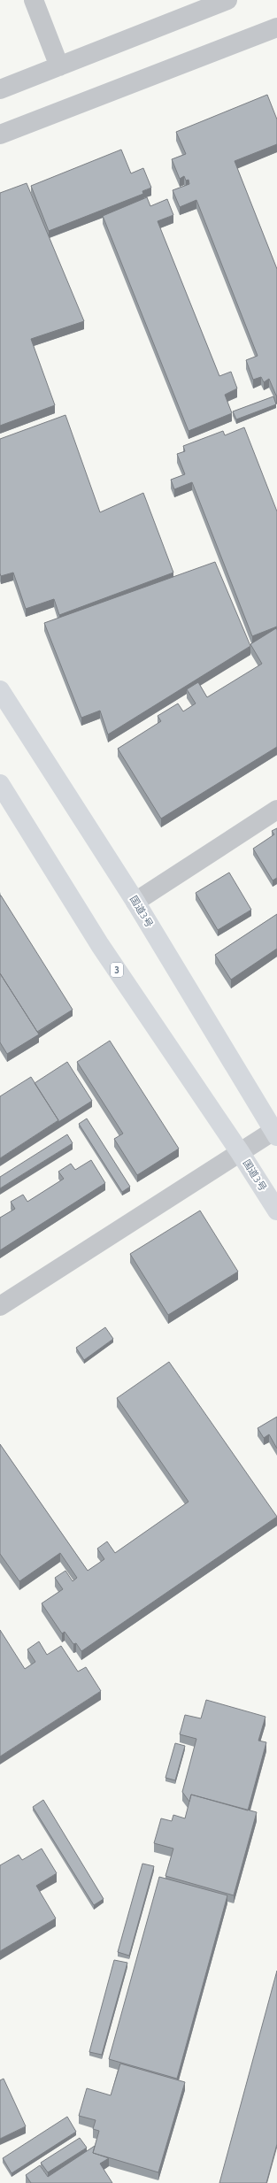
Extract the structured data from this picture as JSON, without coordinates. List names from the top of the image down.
{
  "streets": {
    "highway": ["国道3号", "3"]
  }
}
